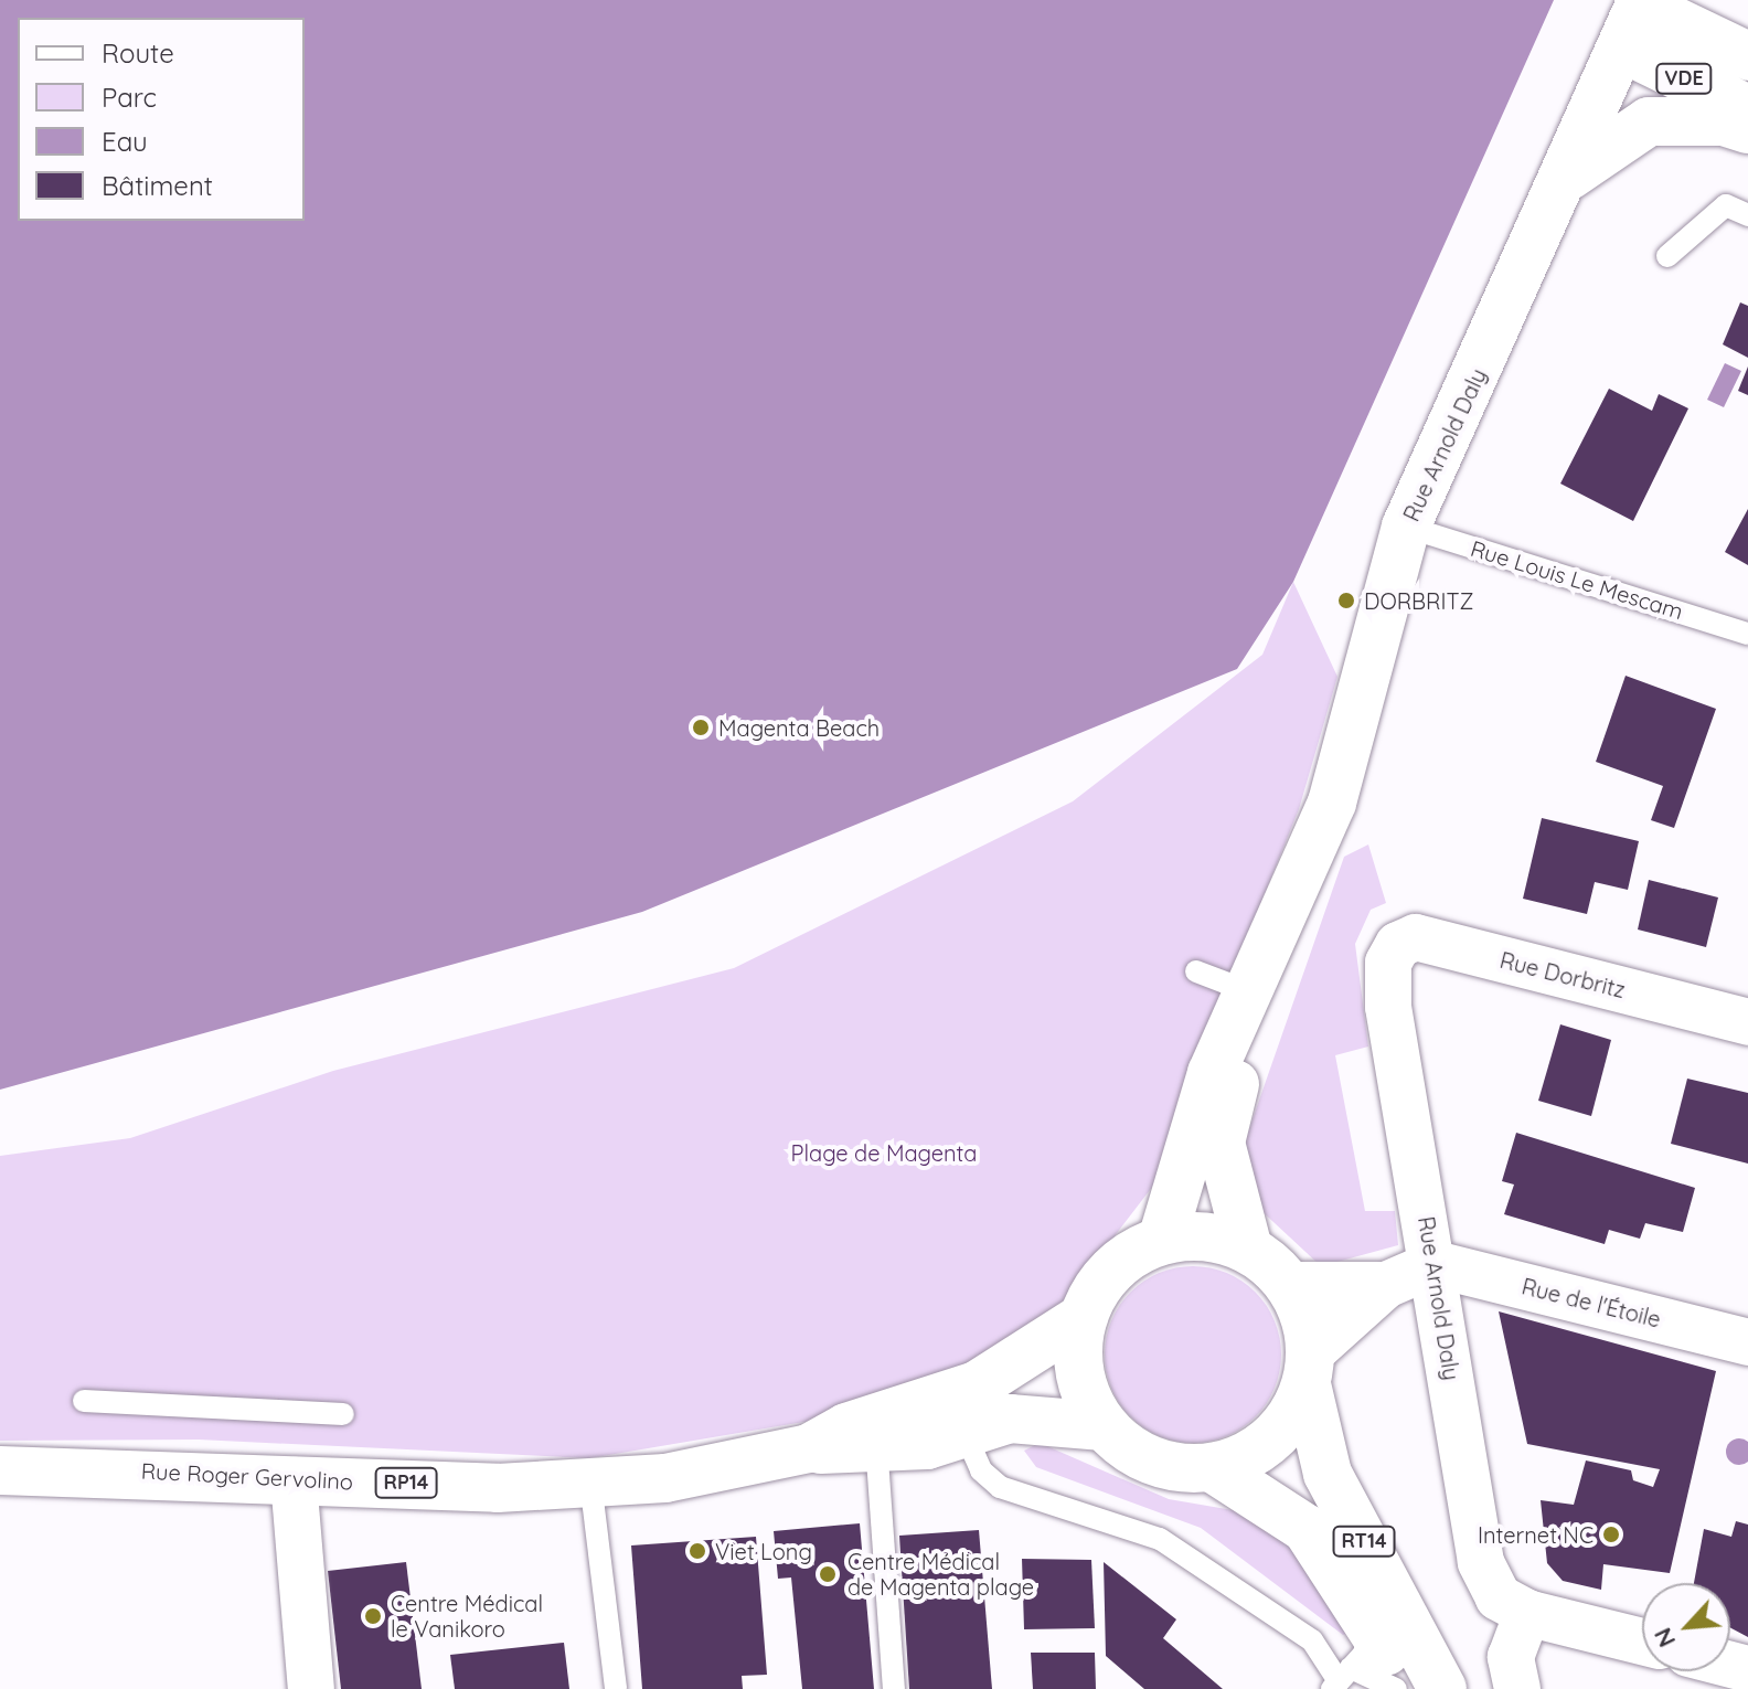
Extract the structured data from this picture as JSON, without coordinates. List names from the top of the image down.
{
  "streets": {
    "main road": [
      "VDE",
      "Rue Arnold Daly",
      "Rue Roger Gervolino",
      "RP14",
      "RT14"
    ],
    "street": ["Rue Dorbritz", "Rue de l'Étoile"],
    "lane": ["Rue Louis Le Mescam"]
  },
  "crossings": [
    ["VDE", "Rue Arnold Daly"],
    ["Rue Arnold Daly", "Rue Louis Le Mescam"],
    ["Rue Arnold Daly", "Rue Dorbritz"],
    ["Rue Arnold Daly", "Rue de l'Étoile"],
    ["Rue Arnold Daly", "Rue Roger Gervolino"],
    ["Rue Arnold Daly", "RT14"],
    ["Rue Roger Gervolino", "RT14"]
  ],
  "parks": ["Plage de Magenta"],
  "places": [
    "DORBRITZ",
    "Magenta Beach",
    "Internet NC",
    "Viet Long",
    "Centre Médical de Magenta plage",
    "Centre Médical le Vanikoro"
  ],
  "legend": [
    "Route",
    "Parc",
    "Eau",
    "Bâtiment"
  ],
  "north": "bottom left"
}
